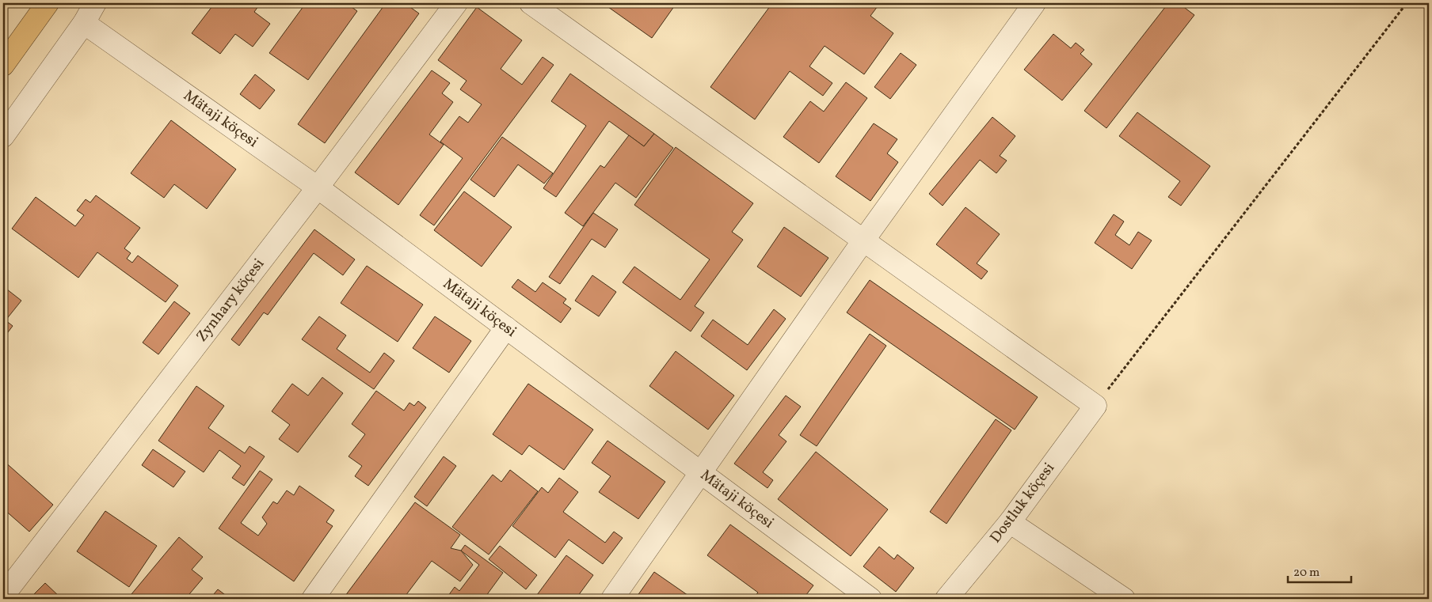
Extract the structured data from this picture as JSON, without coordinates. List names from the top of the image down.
{
  "streets": {
    "street": ["Mätaji köçesi", "Zynhary köçesi", "Dostluk köçesi"]
  },
  "crossings": [
    ["Mätaji köçesi", "Zynhary köçesi"]
  ],
  "scale_bar": "20 m"
}
